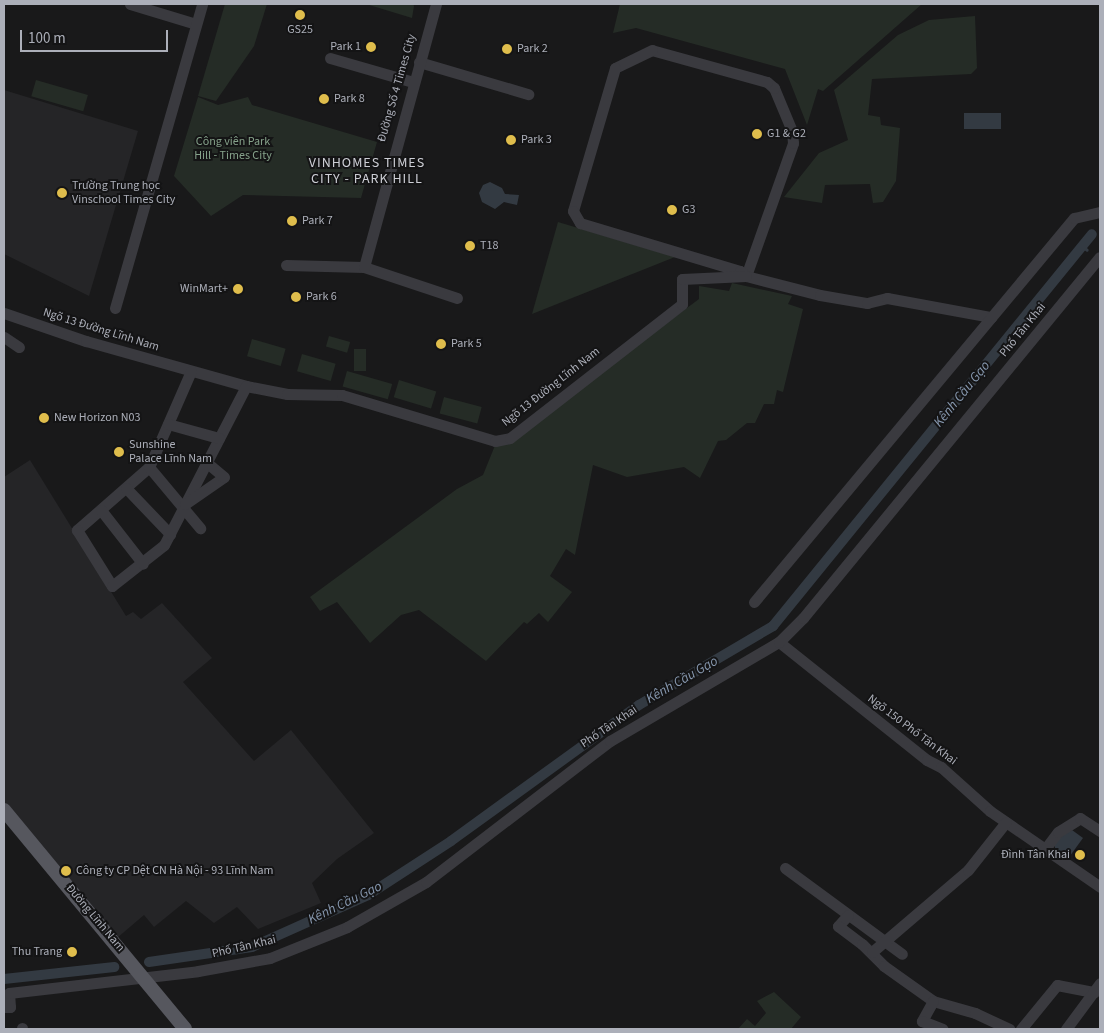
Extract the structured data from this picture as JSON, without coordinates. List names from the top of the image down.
{
  "streets": {
    "main road": ["Đường Lĩnh Nam"],
    "street": [
      "Đường Số 4 Times City",
      "Ngõ 13 Đường Lĩnh Nam",
      "Phố Tân Khai",
      "Ngõ 150 Phố Tân Khai"
    ]
  },
  "crossings": [
    ["Phố Tân Khai", "Ngõ 150 Phố Tân Khai"],
    ["Phố Tân Khai", "Đường Lĩnh Nam"]
  ],
  "districts": ["VINHOMES TIMES CITY - PARK HILL"],
  "water": ["Kênh Cầu Gạo"],
  "parks": ["Công viên Park Hill - Times City"],
  "places": [
    "GS25",
    "Park 1",
    "Park 2",
    "Park 8",
    "G1 & G2",
    "Park 3",
    "Trường Trung học Vinschool Times City",
    "G3",
    "Park 7",
    "T18",
    "WinMart+",
    "Park 6",
    "Park 5",
    "New Horizon N03",
    "Sunshine Palace Lĩnh Nam",
    "Đình Tân Khai",
    "Công ty CP Dệt CN Hà Nội - 93 Lĩnh Nam",
    "Thu Trang"
  ],
  "scale_bar": "100 m"
}
